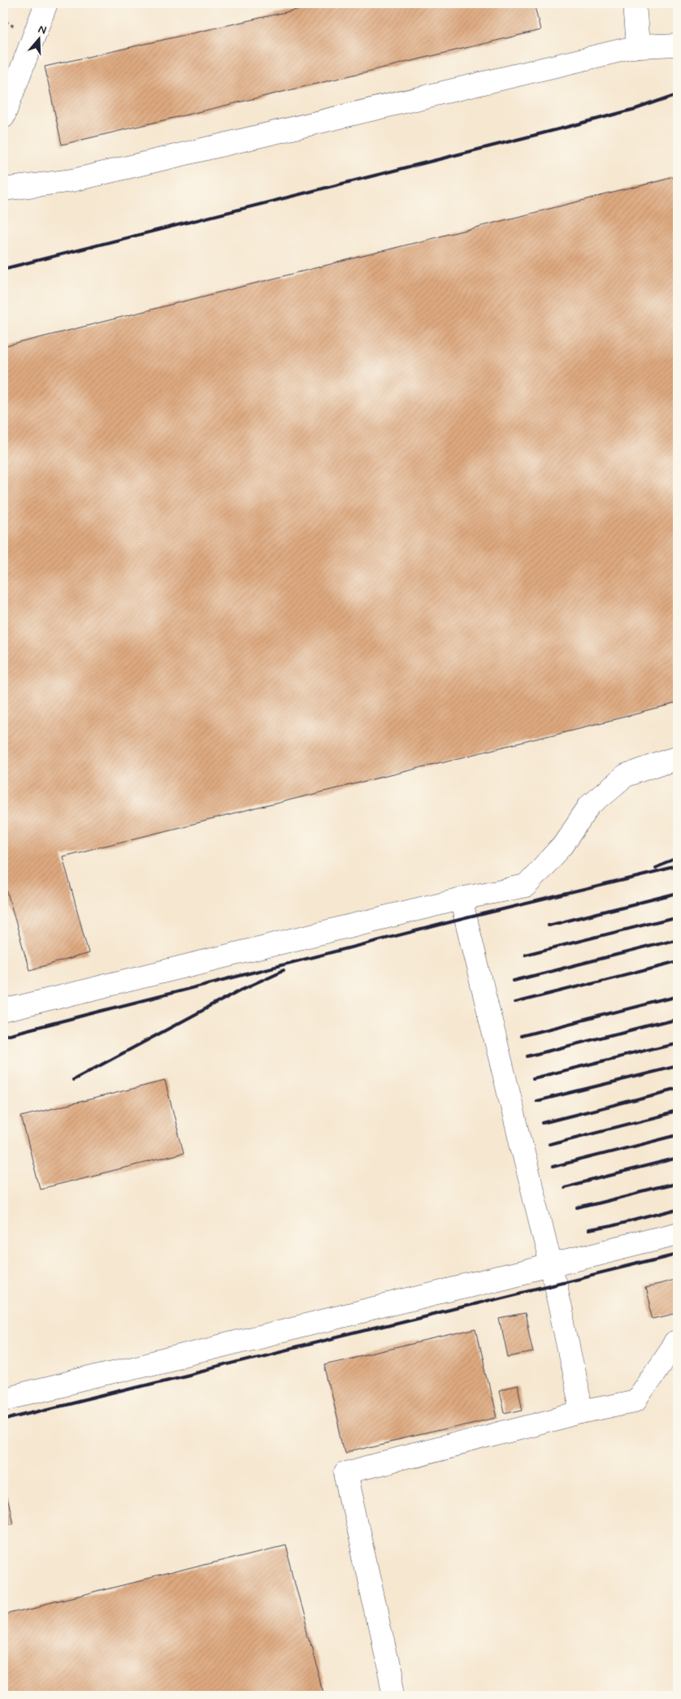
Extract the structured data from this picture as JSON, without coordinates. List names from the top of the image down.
{
  "north": "top"
}
